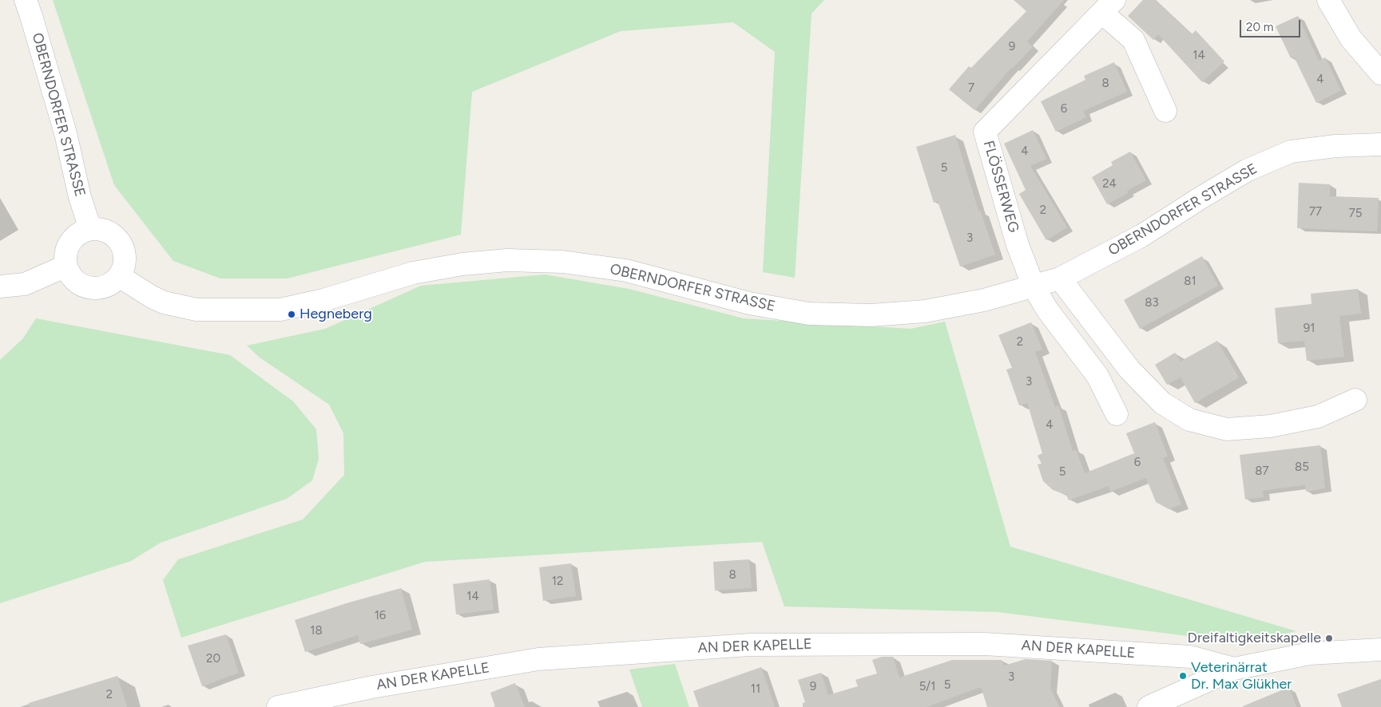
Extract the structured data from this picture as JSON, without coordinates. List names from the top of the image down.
{
  "streets": {
    "street": ["OBERNDORFER STRASSE", "FLÖSSERWEG", "AN DER KAPELLE"]
  },
  "crossings": [
    ["OBERNDORFER STRASSE", "FLÖSSERWEG"]
  ],
  "places": ["Hegneberg", "Dreifaltigkeitskapelle", "Veterinärrat Dr. Max Glükher"],
  "house_numbers": [
    "9",
    "14",
    "4",
    "8",
    "7",
    "6",
    "4",
    "5",
    "24",
    "2",
    "77",
    "75",
    "3",
    "81",
    "83",
    "91",
    "2",
    "3",
    "4",
    "6",
    "85",
    "87",
    "5",
    "8",
    "12",
    "14",
    "16",
    "18",
    "20",
    "3",
    "5",
    "9",
    "5/1",
    "11",
    "2"
  ],
  "scale_bar": "20 m"
}
